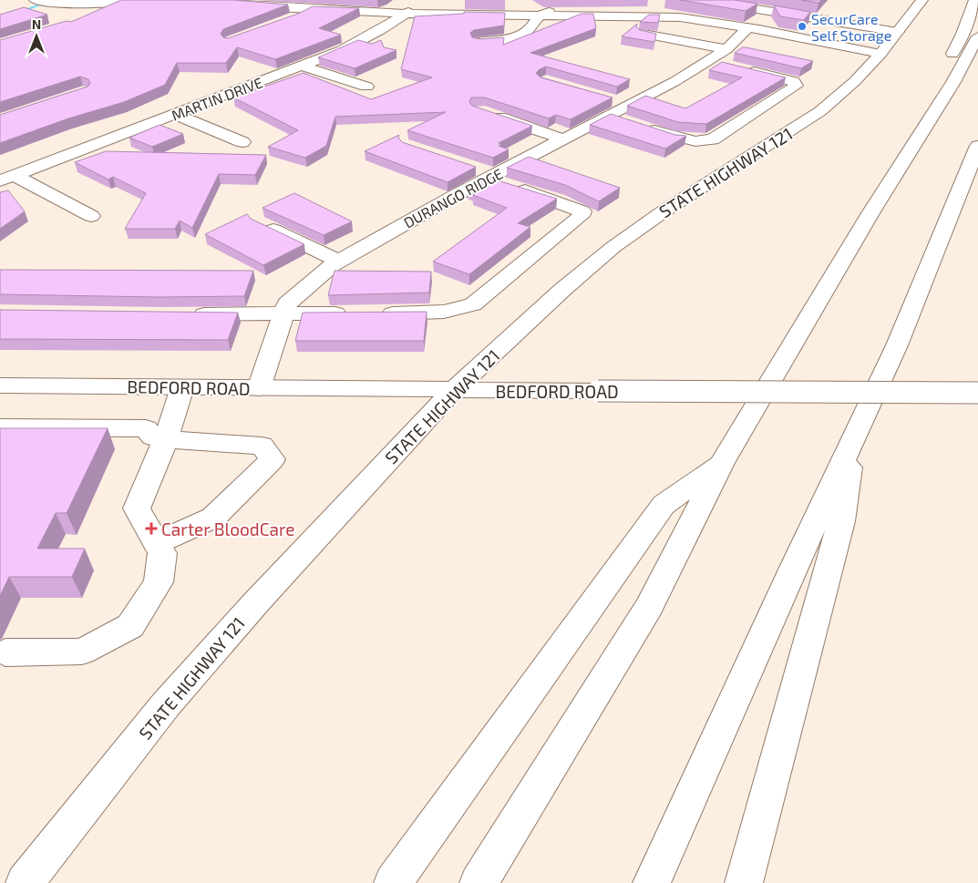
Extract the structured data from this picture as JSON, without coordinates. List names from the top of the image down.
{
  "streets": {
    "main road": [
      "MARTIN DRIVE",
      "STATE HIGHWAY 121",
      "DURANGO RIDGE",
      "BEDFORD ROAD"
    ]
  },
  "crossings": [
    ["STATE HIGHWAY 121", "BEDFORD ROAD"],
    ["DURANGO RIDGE", "BEDFORD ROAD"]
  ],
  "places": {
    "other": ["SecurCare Self Storage"],
    "health": ["Carter BloodCare"]
  },
  "north": "top"
}
